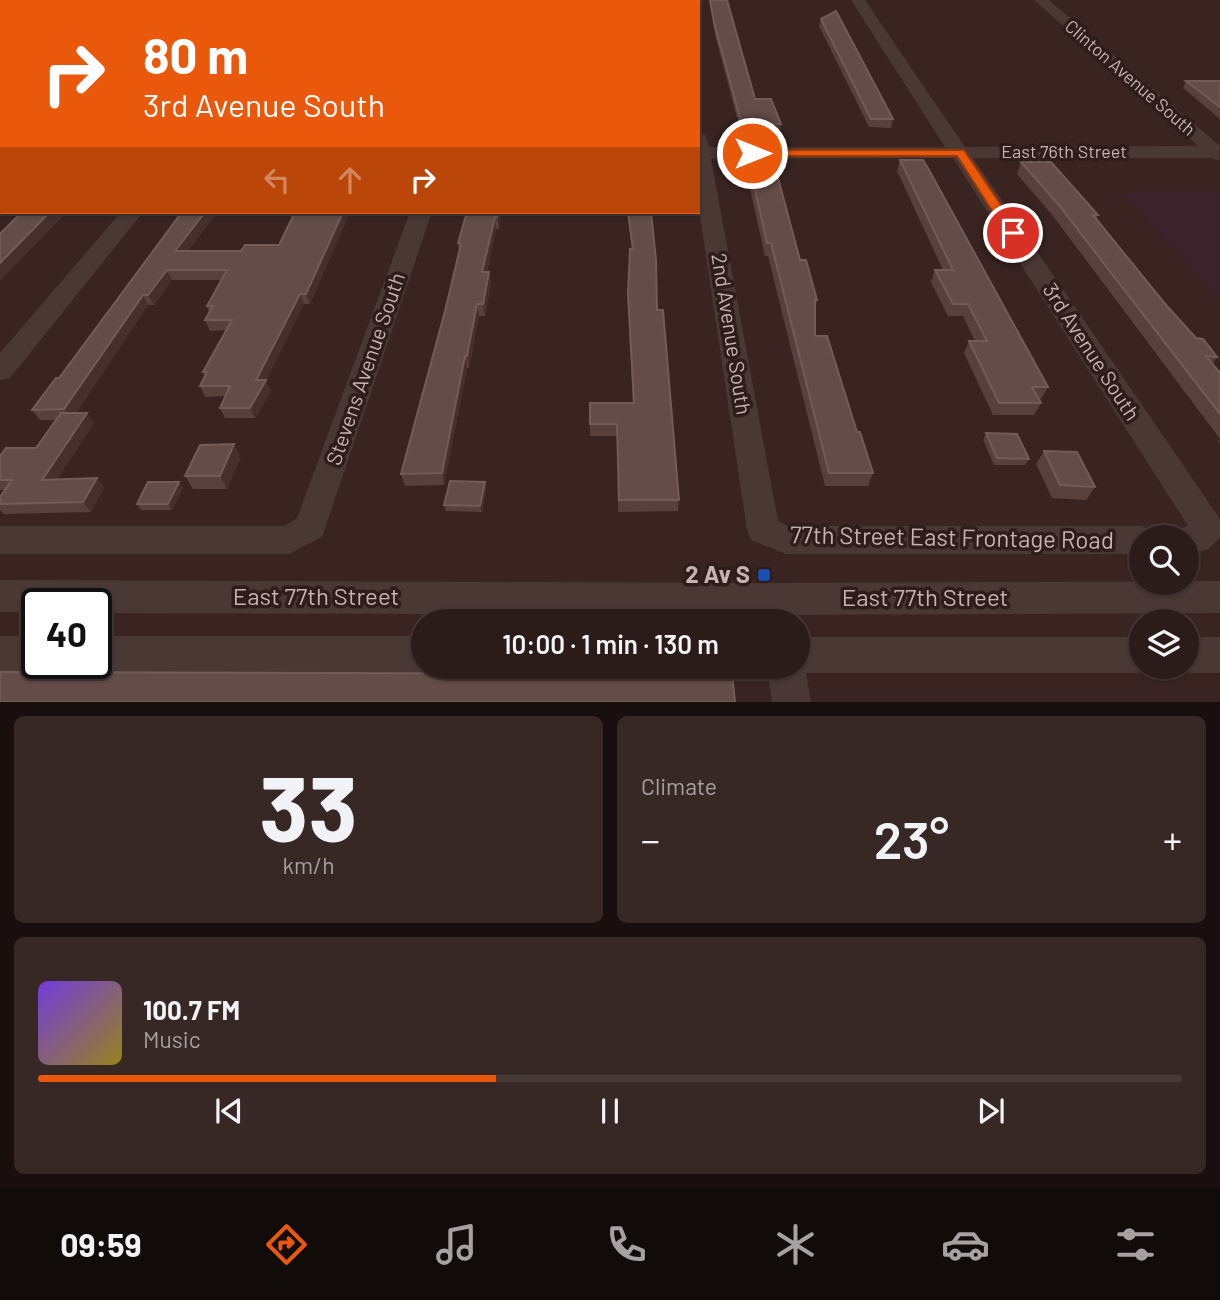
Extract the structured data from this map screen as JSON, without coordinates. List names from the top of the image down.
{
  "streets": {
    "street": [
      "Clinton Avenue South",
      "East 76th Street",
      "2nd Avenue South",
      "3rd Avenue South",
      "Stevens Avenue South",
      "77th Street East Frontage Road",
      "East 77th Street"
    ]
  },
  "crossings": [
    ["Clinton Avenue South", "East 76th Street"],
    ["East 76th Street", "3rd Avenue South"],
    ["2nd Avenue South", "77th Street East Frontage Road"]
  ],
  "places": {
    "transit": ["2 Av S"]
  },
  "page": {
    "turn": ["80 m", "3rd Avenue South"],
    "limit": "40",
    "trip": "10:00 · 1 min · 130 m",
    "tile": [
      ["33", "km/h"],
      "Climate"
    ],
    "heat": ["−", "23°", "+"],
    "song": ["100.7 FM", "Music"],
    "tabs": "09:59"
  }
}
